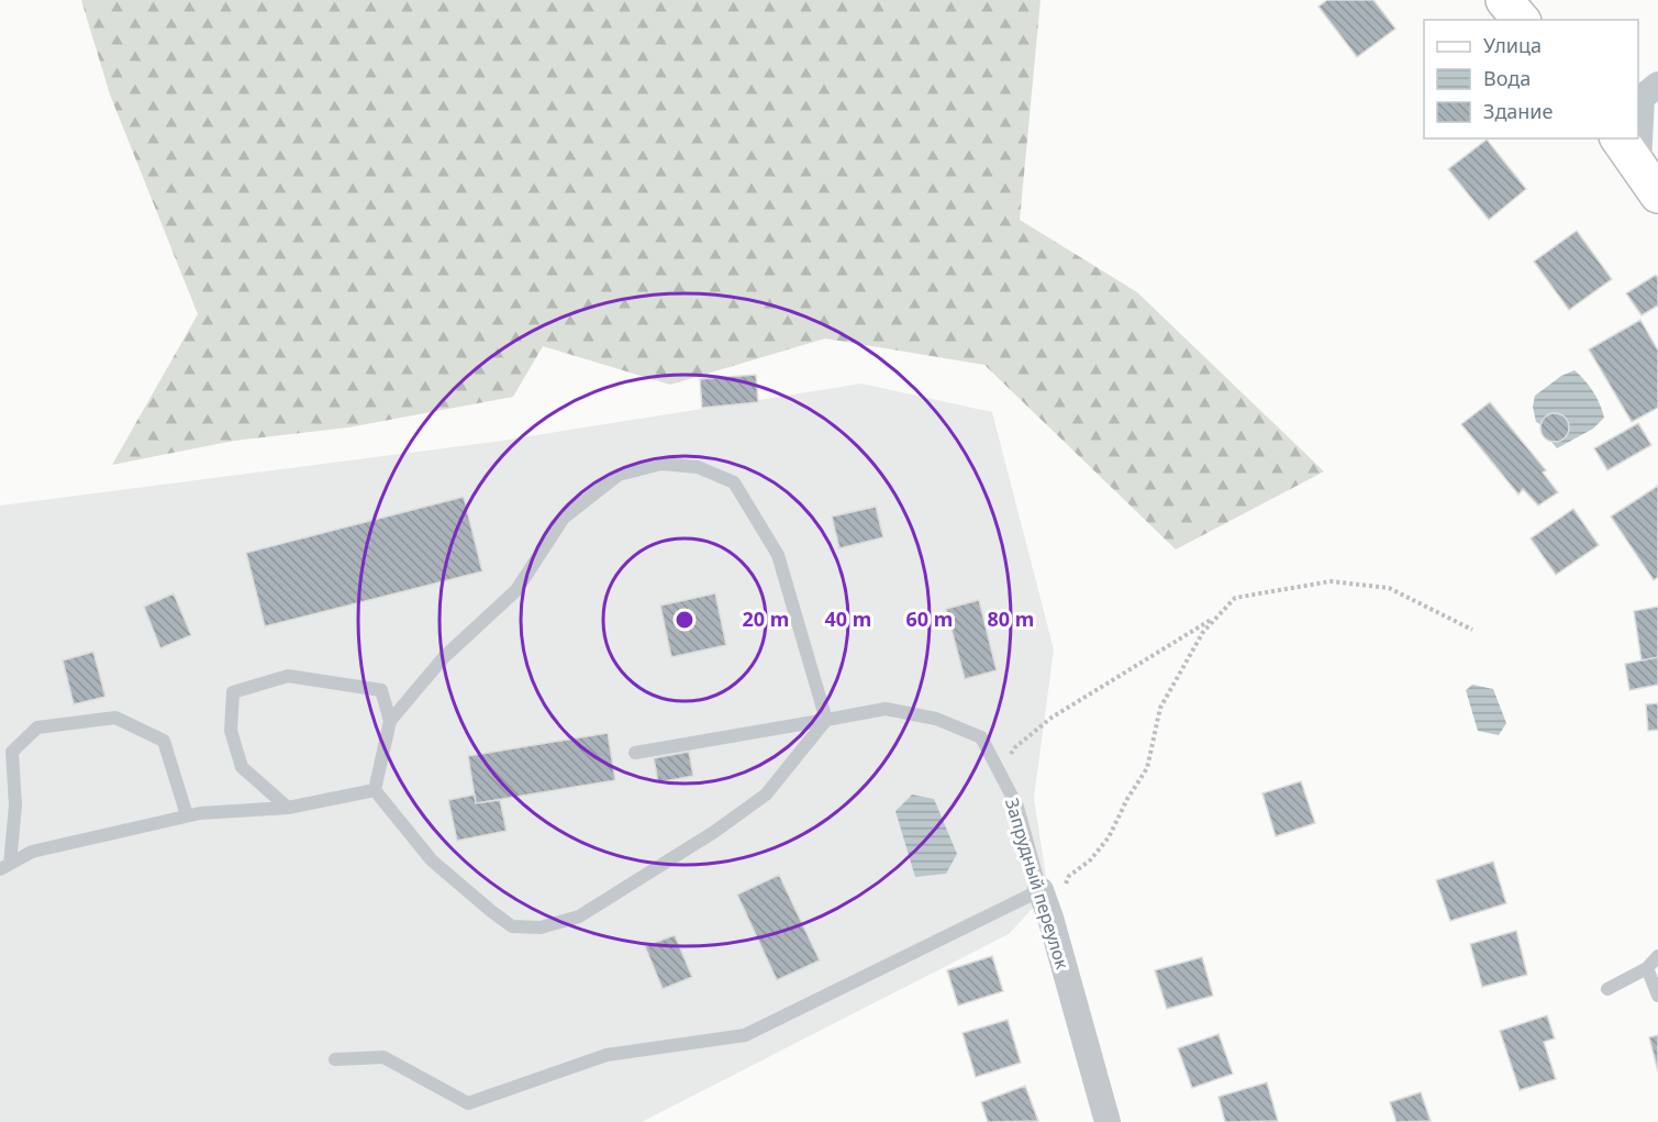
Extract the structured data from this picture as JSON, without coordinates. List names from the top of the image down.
{
  "streets": {
    "street": ["Запрудный переулок"]
  },
  "legend": ["Улица", "Вода", "Здание"],
  "rings": [
    "20 m",
    "40 m",
    "60 m",
    "80 m"
  ]
}
